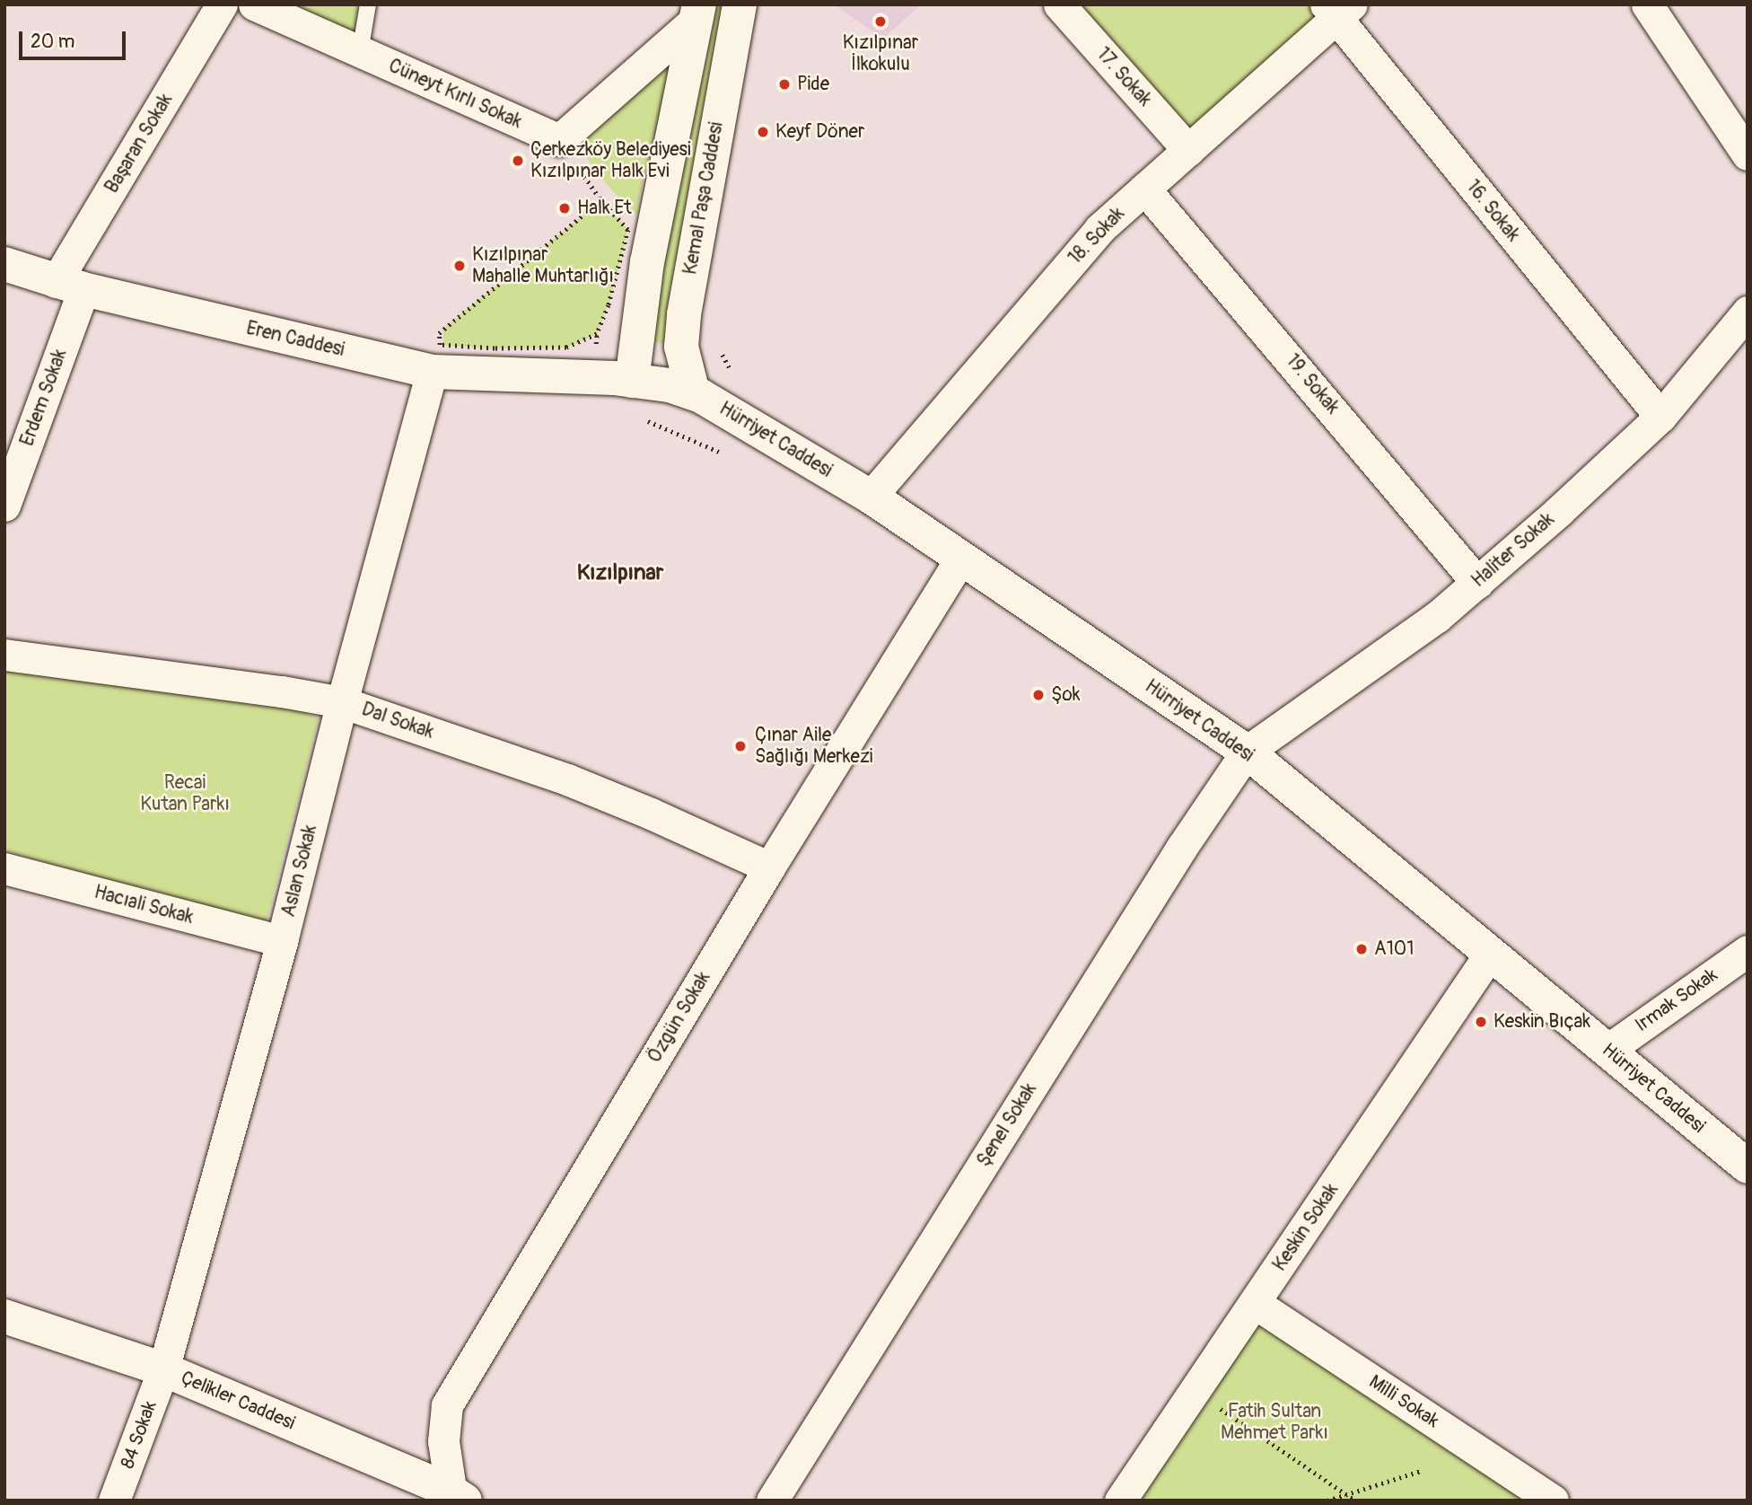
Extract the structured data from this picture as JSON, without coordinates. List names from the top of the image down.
{
  "streets": {
    "main road": [
      "Kemal Paşa Caddesi",
      "Eren Caddesi",
      "Hürriyet Caddesi",
      "Çelikler Caddesi"
    ],
    "street": [
      "17. Sokak",
      "Cüneyt Kırlı Sokak",
      "Başaran Sokak",
      "16. Sokak",
      "18. Sokak",
      "19. Sokak",
      "Erdem Sokak",
      "Haliter Sokak",
      "Dal Sokak",
      "Aslan Sokak",
      "Hacıali Sokak",
      "Irmak Sokak",
      "Özgün Sokak",
      "Şenel Sokak",
      "Keskin Sokak",
      "Milli Sokak",
      "84 Sokak"
    ]
  },
  "crossings": [
    ["17. Sokak", "18. Sokak"],
    ["Başaran Sokak", "Eren Caddesi"],
    ["Başaran Sokak", "Erdem Sokak"],
    ["Kemal Paşa Caddesi", "Hürriyet Caddesi"],
    ["16. Sokak", "18. Sokak"],
    ["16. Sokak", "Haliter Sokak"],
    ["18. Sokak", "19. Sokak"],
    ["18. Sokak", "Hürriyet Caddesi"],
    ["Eren Caddesi", "Erdem Sokak"],
    ["Eren Caddesi", "Hürriyet Caddesi"],
    ["Eren Caddesi", "Aslan Sokak"],
    ["19. Sokak", "Haliter Sokak"],
    ["Hürriyet Caddesi", "Haliter Sokak"],
    ["Hürriyet Caddesi", "Irmak Sokak"],
    ["Hürriyet Caddesi", "Özgün Sokak"],
    ["Hürriyet Caddesi", "Şenel Sokak"],
    ["Hürriyet Caddesi", "Keskin Sokak"],
    ["Haliter Sokak", "Şenel Sokak"],
    ["Dal Sokak", "Aslan Sokak"],
    ["Dal Sokak", "Özgün Sokak"],
    ["Aslan Sokak", "Hacıali Sokak"],
    ["Aslan Sokak", "Çelikler Caddesi"],
    ["Aslan Sokak", "84 Sokak"],
    ["Özgün Sokak", "Çelikler Caddesi"],
    ["Keskin Sokak", "Milli Sokak"],
    ["Çelikler Caddesi", "84 Sokak"]
  ],
  "districts": ["Kızılpınar"],
  "parks": ["Recai Kutan Parkı", "Fatih Sultan Mehmet Parkı"],
  "places": [
    "Kızılpınar İlkokulu",
    "Pide",
    "Keyf Döner",
    "Çerkezköy Belediyesi Kızılpınar Halk Evi",
    "Halk Et",
    "Kızılpınar Mahalle Muhtarlığı",
    "Şok",
    "Çınar Aile Sağlığı Merkezi",
    "A101",
    "Keskin Bıçak"
  ],
  "scale_bar": "20 m"
}
